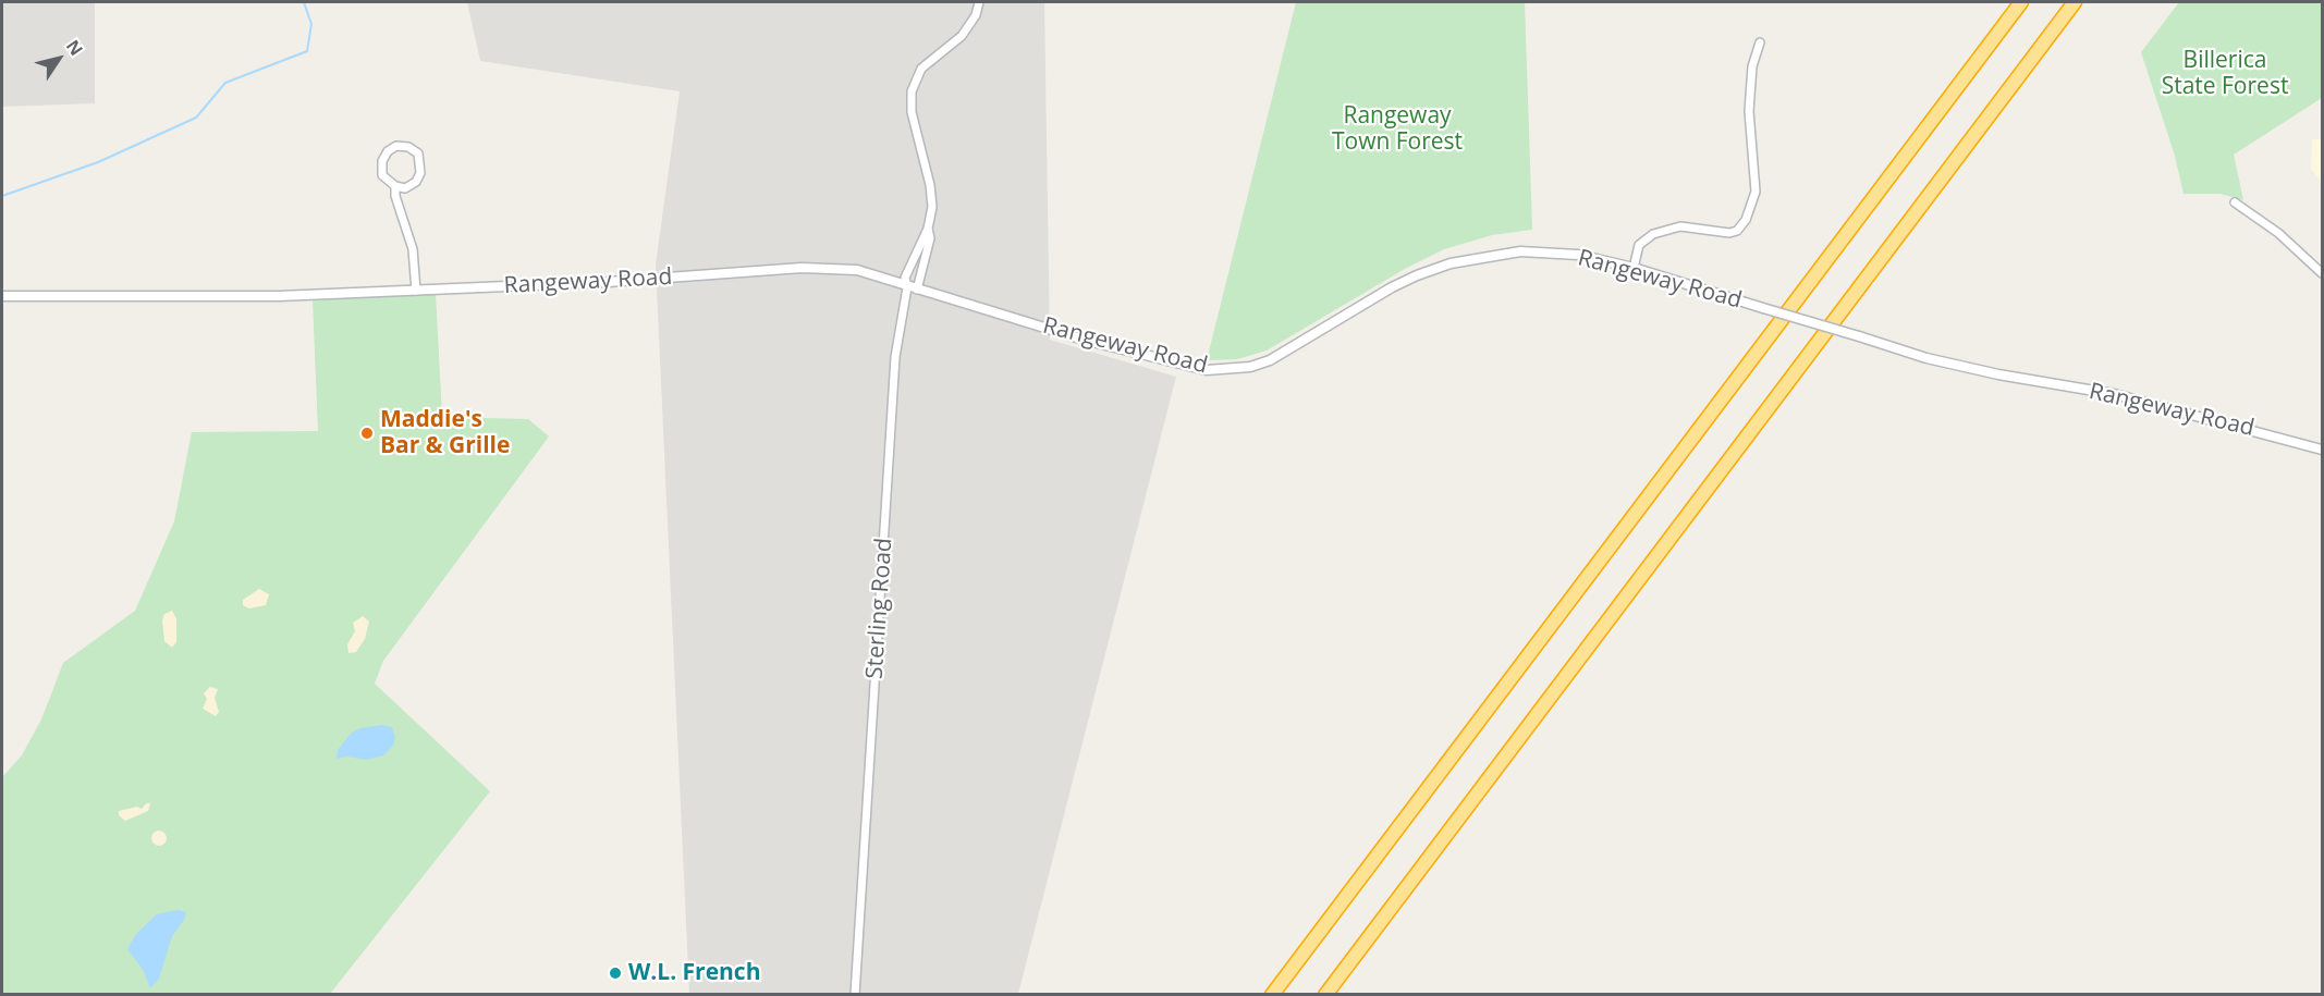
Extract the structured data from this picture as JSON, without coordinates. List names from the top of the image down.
{
  "streets": {
    "street": ["Rangeway Road", "Sterling Road"]
  },
  "crossings": [
    ["Rangeway Road", "Sterling Road"]
  ],
  "parks": ["Billerica State Forest", "Rangeway Town Forest"],
  "places": ["Maddie's Bar & Grille", "W.L. French"],
  "north": "top right"
}
